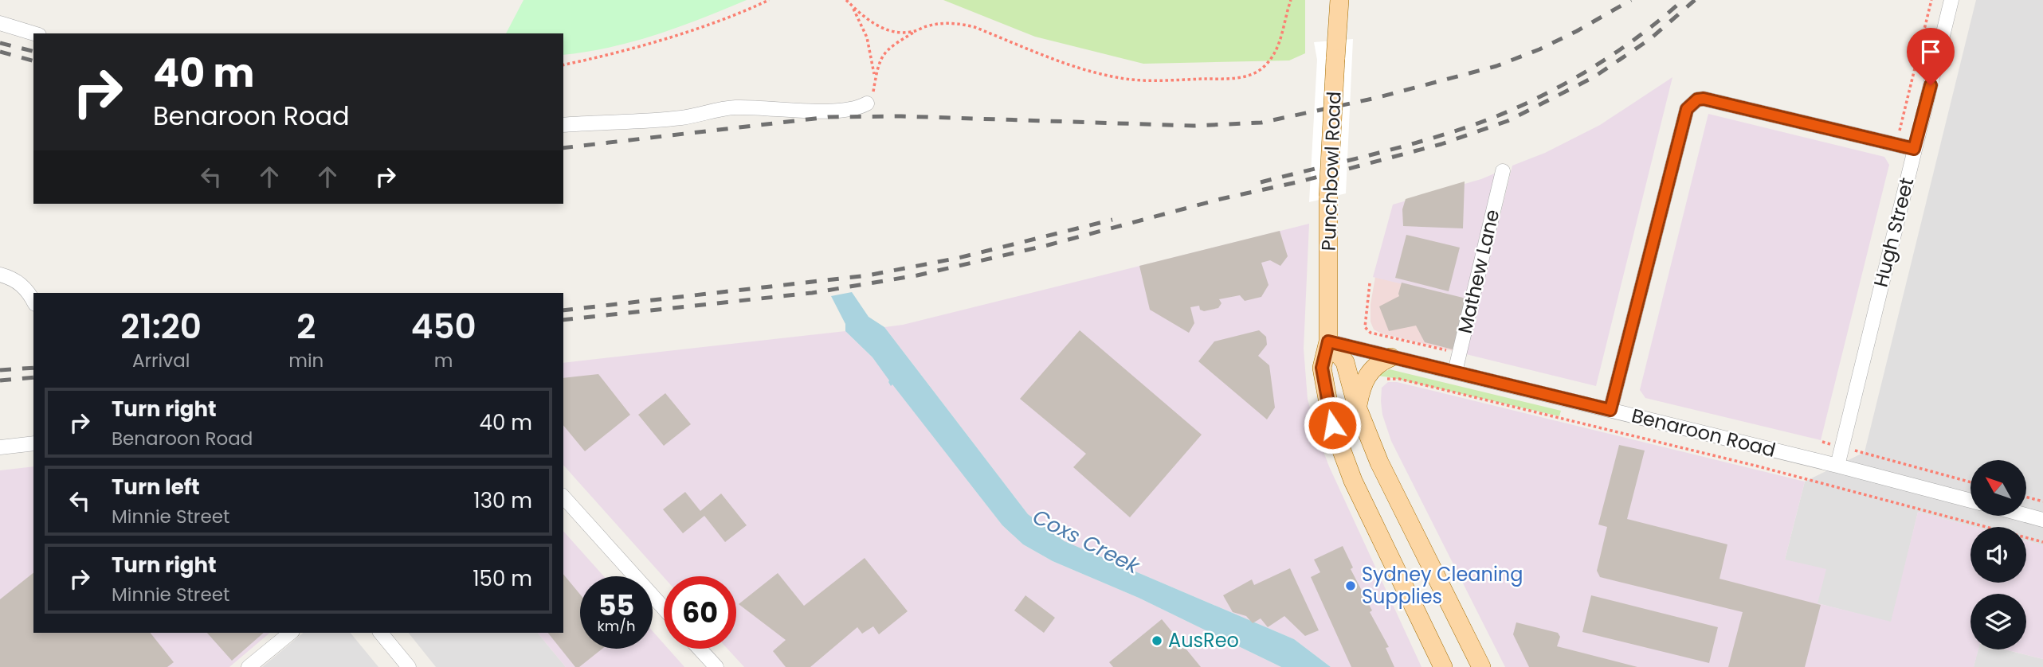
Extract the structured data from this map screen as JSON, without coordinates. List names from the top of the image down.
{
  "streets": {
    "main road": ["Punchbowl Road"],
    "street": ["Hugh Street", "Mathew Lane", "Benaroon Road"]
  },
  "crossings": [
    ["Punchbowl Road", "Benaroon Road"],
    ["Hugh Street", "Benaroon Road"],
    ["Mathew Lane", "Benaroon Road"]
  ],
  "water": ["Coxs Creek"],
  "places": ["Sydney Cleaning Supplies", "AusReo"],
  "north": "top left",
  "page": {
    "turn": ["40 m", "Benaroon Road"],
    "eta": [
      "21:20",
      "Arrival",
      "2",
      "min",
      "450",
      "m"
    ],
    "list": [
      {
        "name": "Turn right",
        "note": "Benaroon Road",
        "value": "40 m"
      },
      {
        "name": "Turn left",
        "note": "Minnie Street",
        "value": "130 m"
      },
      {
        "name": "Turn right",
        "note": "Minnie Street",
        "value": "150 m"
      }
    ],
    "speed": "55 km/h",
    "limit": "60"
  }
}
